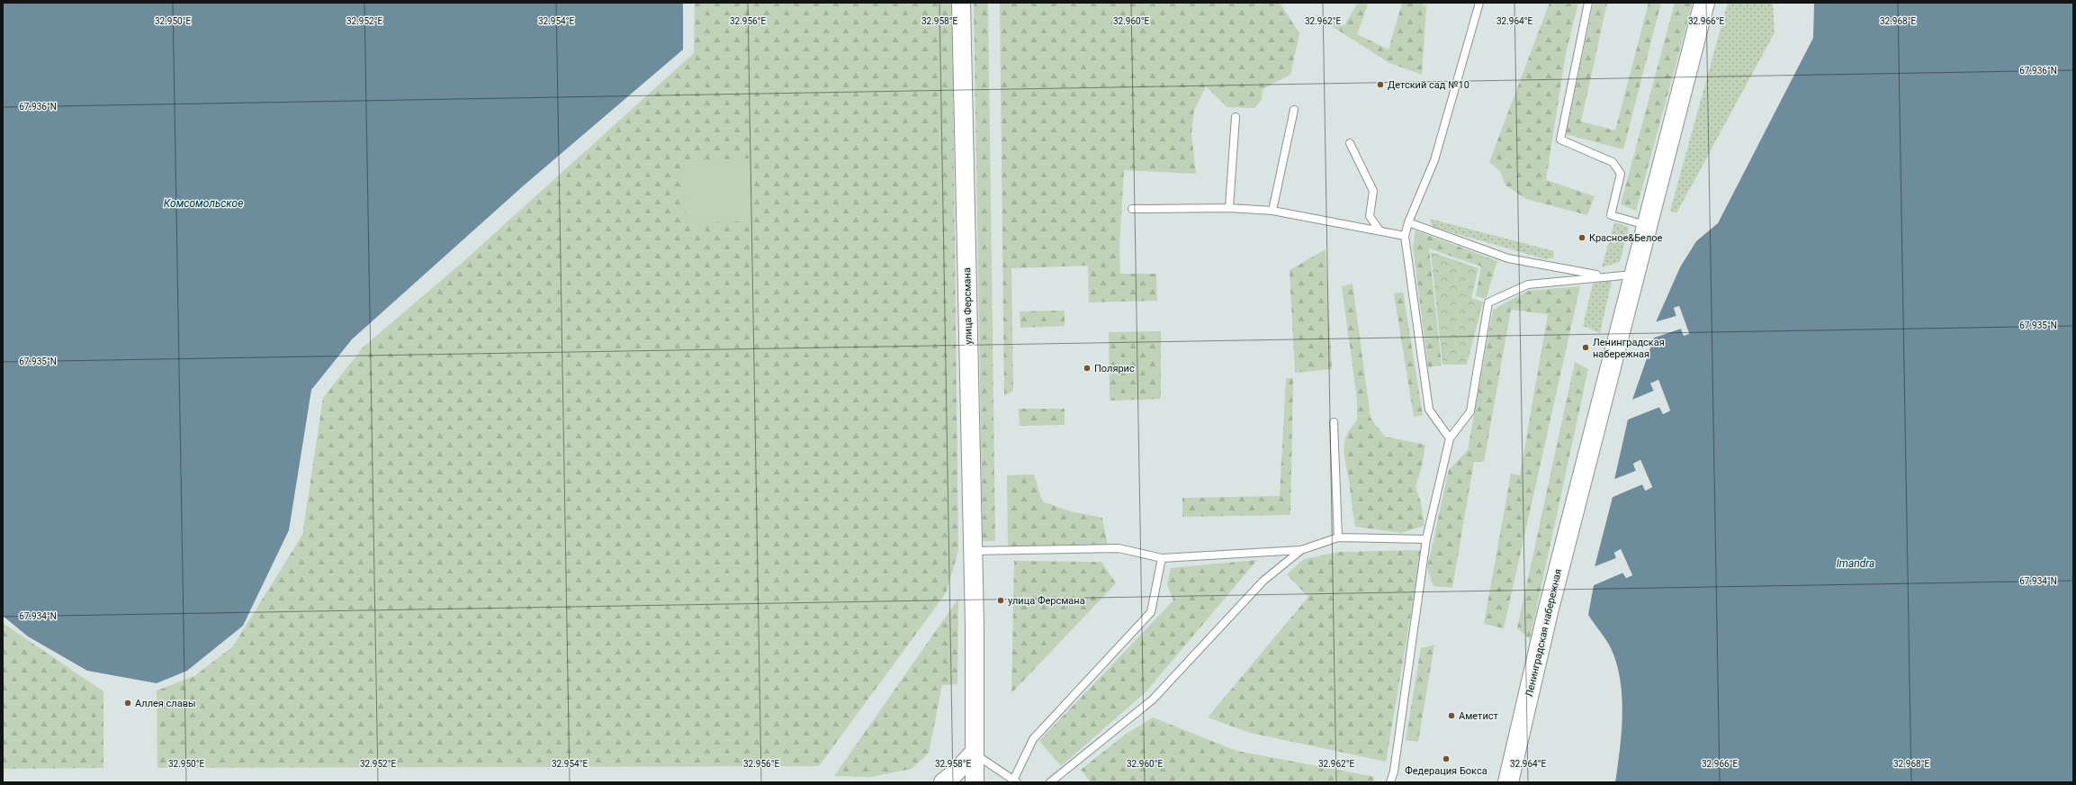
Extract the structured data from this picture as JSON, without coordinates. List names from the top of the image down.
{
  "streets": {
    "main road": ["Ленинградская набережная"],
    "street": ["улица Ферсмана"]
  },
  "water": ["Комсомольское", "Imandra"],
  "places": [
    "Детский сад №10",
    "Красное&Белое",
    "Ленинградская набережная",
    "Полярис",
    "улица Ферсмана",
    "Аллея славы",
    "Аметист",
    "Федерация Бокса"
  ],
  "coordinates": [
    "32.950°E",
    "32.952°E",
    "32.954°E",
    "32.956°E",
    "32.958°E",
    "32.960°E",
    "32.962°E",
    "32.964°E",
    "32.966°E",
    "32.968°E",
    "67.936°N",
    "67.935°N",
    "67.934°N"
  ]
}
